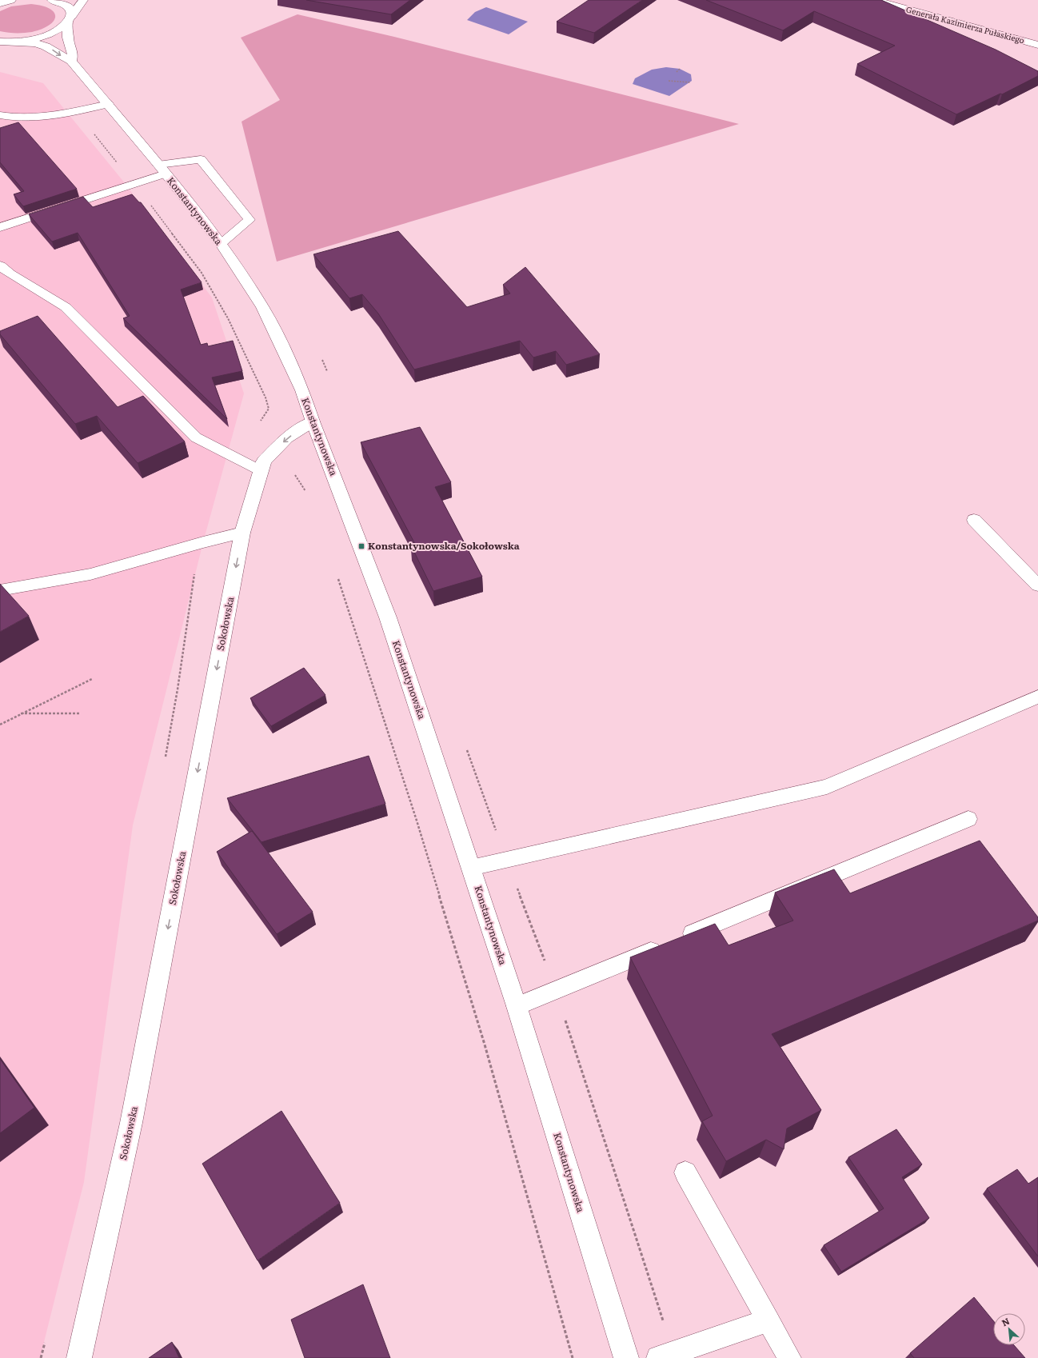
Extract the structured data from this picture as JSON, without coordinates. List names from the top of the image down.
{
  "streets": {
    "main road": ["Generała Kazimierza Pułaskiego", "Konstantynowska", "Sokołowska"]
  },
  "crossings": [
    ["Konstantynowska", "Sokołowska"]
  ],
  "one_way": ["Sokołowska"],
  "places": {
    "transit": ["Konstantynowska/Sokołowska"]
  },
  "north": "top left"
}
